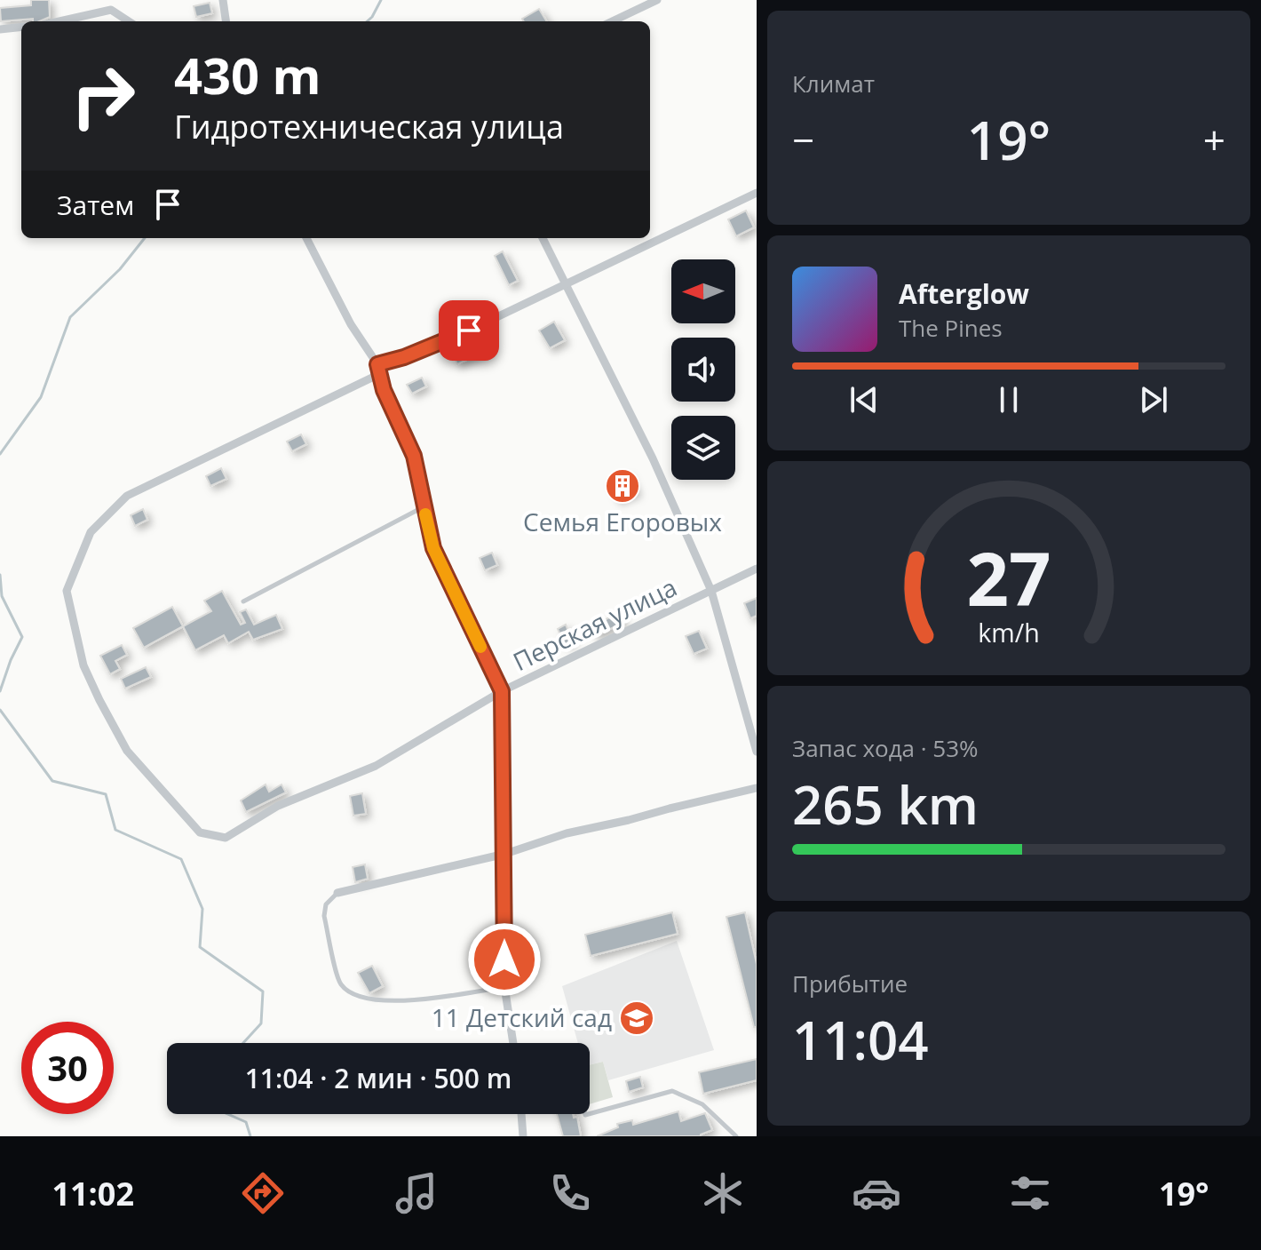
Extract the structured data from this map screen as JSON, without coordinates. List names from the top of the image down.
{
  "streets": {
    "street": ["Перская улица"]
  },
  "places": {
    "building": ["Семья Егоровых"],
    "school or university": ["11 Детский сад"]
  },
  "north": "left",
  "page": {
    "tile": [
      "Климат",
      ["Запас хода · 53%", "265 km"],
      ["Прибытие", "11:04"]
    ],
    "turn": ["430 m", "Гидротехническая улица"],
    "heat": ["−", "19°", "+"],
    "then": "Затем",
    "song": ["Afterglow", "The Pines"],
    "limit": "30",
    "trip": "11:04 · 2 мин · 500 m",
    "tabs": ["11:02", "19°"],
    "gauge": ["27", "km/h"]
  }
}
